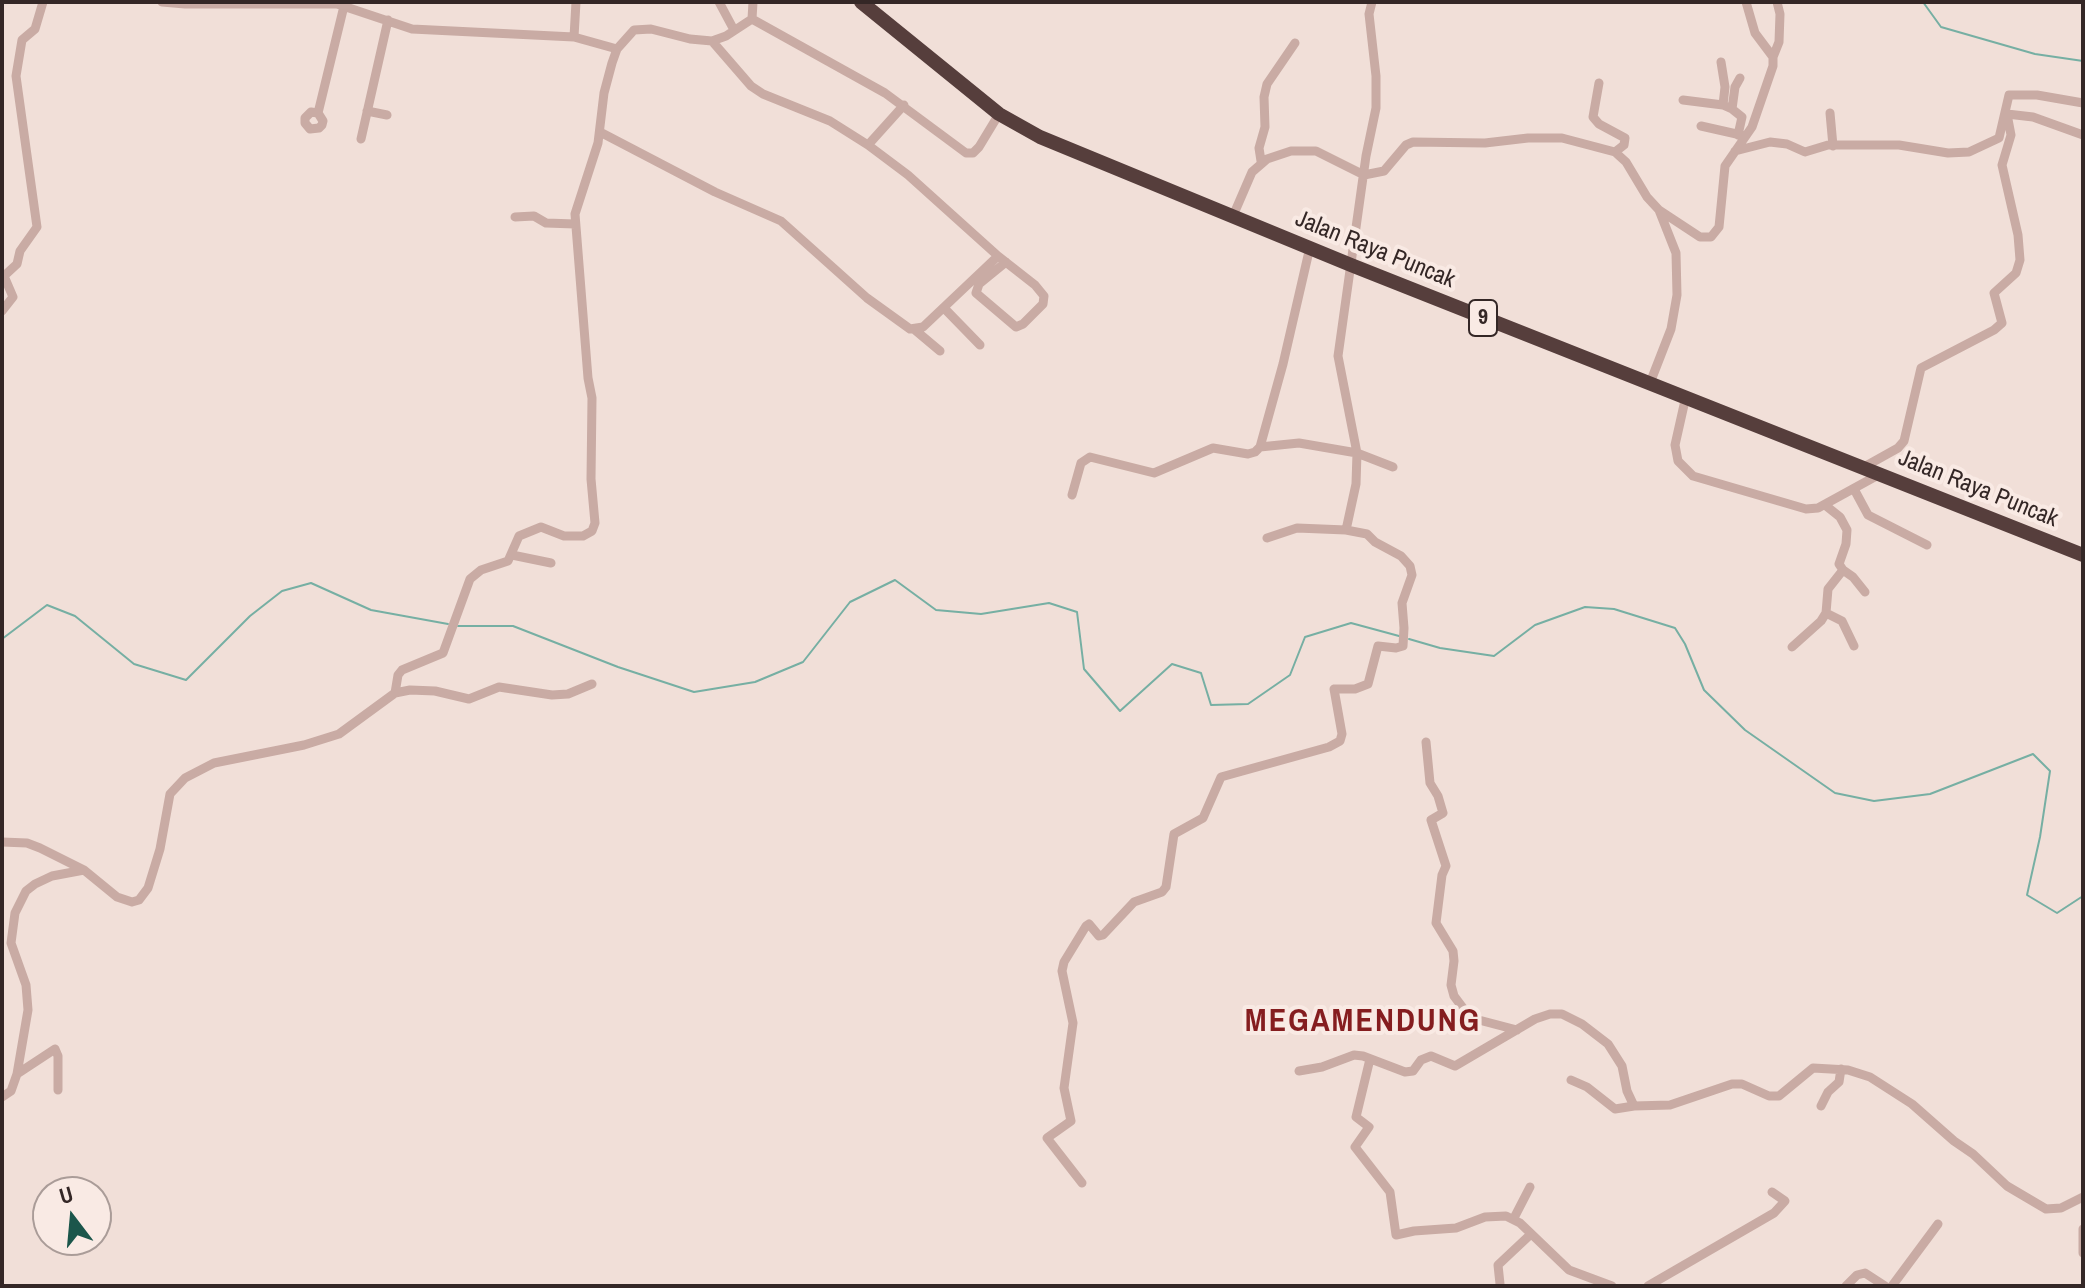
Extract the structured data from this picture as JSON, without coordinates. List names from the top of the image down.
{
  "streets": {
    "highway": ["Jalan Raya Puncak", "9"]
  },
  "districts": ["MEGAMENDUNG"],
  "north": "top"
}
